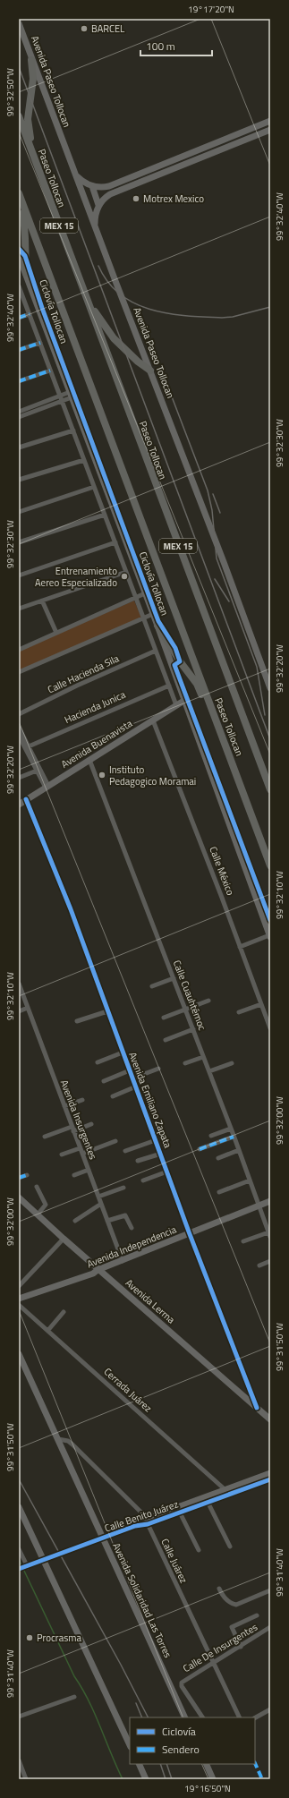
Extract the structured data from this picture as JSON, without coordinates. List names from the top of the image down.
{
  "streets": {
    "highway": ["Paseo Tollocan", "MEX 15"],
    "main road": [
      "Avenida Paseo Tollocan",
      "Avenida Buenavista",
      "Avenida Independencia",
      "Avenida Lerma",
      "Calle Benito Juárez",
      "Avenida Solidaridad Las Torres"
    ],
    "street": [
      "Calle Hacienda Sila",
      "Hacienda Junica",
      "Calle México",
      "Calle Cuauhtémoc",
      "Avenida Emiliano Zapata",
      "Avenida Insurgentes",
      "Cerrada Juárez",
      "Calle Juárez",
      "Calle De Insurgentes"
    ],
    "cycle path": ["Ciclovía Tollocan"]
  },
  "crossings": [
    ["Avenida Buenavista", "Calle México"],
    ["Avenida Buenavista", "Calle Cuauhtémoc"],
    ["Avenida Buenavista", "Avenida Emiliano Zapata"],
    ["Calle Cuauhtémoc", "Avenida Independencia"],
    ["Avenida Emiliano Zapata", "Avenida Independencia"],
    ["Avenida Emiliano Zapata", "Avenida Lerma"],
    ["Avenida Insurgentes", "Avenida Independencia"],
    ["Avenida Independencia", "Avenida Lerma"],
    ["Cerrada Juárez", "Calle Benito Juárez"],
    ["Calle Benito Juárez", "Calle Juárez"],
    ["Calle Benito Juárez", "Avenida Solidaridad Las Torres"],
    ["Calle Juárez", "Avenida Solidaridad Las Torres"],
    ["Calle Juárez", "Calle De Insurgentes"]
  ],
  "places": [
    "BARCEL",
    "Motrex Mexico",
    "Entrenamiento Aereo Especializado",
    "Instituto Pedagogico Moramai",
    "Procrasma"
  ],
  "legend": ["Ciclovía", "Sendero"],
  "scale_bar": "100 m",
  "coordinates": [
    "19°17'20\"N",
    "99°32'50\"W",
    "99°32'40\"W",
    "99°32'30\"W",
    "99°32'20\"W",
    "99°32'10\"W",
    "99°32'00\"W",
    "99°31'50\"W",
    "99°31'40\"W",
    "19°16'50\"N"
  ]
}
